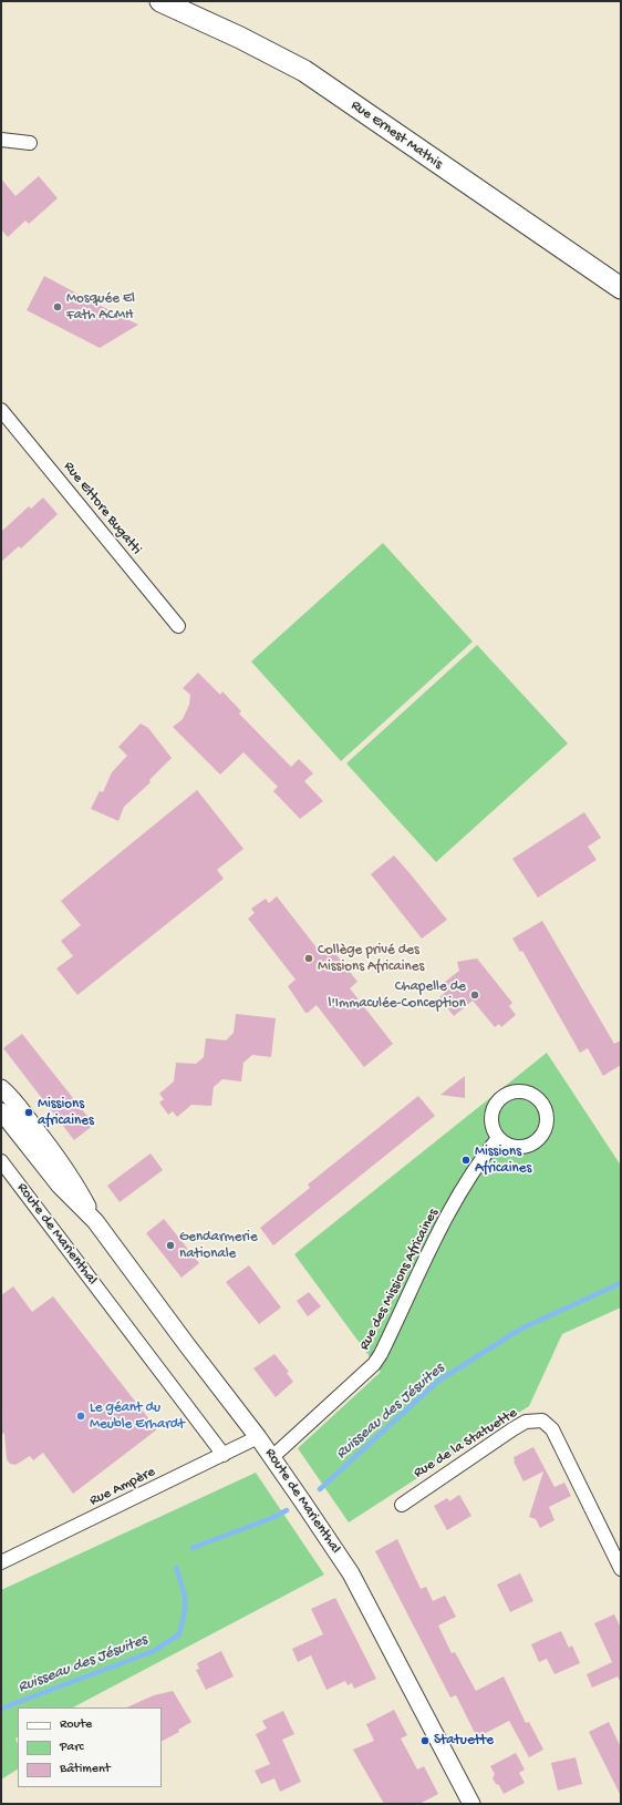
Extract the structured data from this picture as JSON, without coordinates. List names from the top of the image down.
{
  "streets": {
    "main road": ["Rue Ernest Mathis"],
    "street": [
      "Rue Ettore Bugatti",
      "Route de Marienthal",
      "Rue des Missions Africaines",
      "Rue de la Statuette",
      "Rue Ampère"
    ]
  },
  "crossings": [
    ["Route de Marienthal", "Rue des Missions Africaines"],
    ["Route de Marienthal", "Rue Ampère"]
  ],
  "water": ["Ruisseau des Jésuites"],
  "places": [
    "Mosquée El Fath ACMH",
    "Collège privé des Missions Africaines",
    "Chapelle de l'Immaculée-Conception",
    "Missions africaines",
    "Missions Africaines",
    "Gendarmerie nationale",
    "Le géant du Meuble Erhardt",
    "Statuette"
  ],
  "legend": ["Route", "Parc", "Bâtiment"]
}
